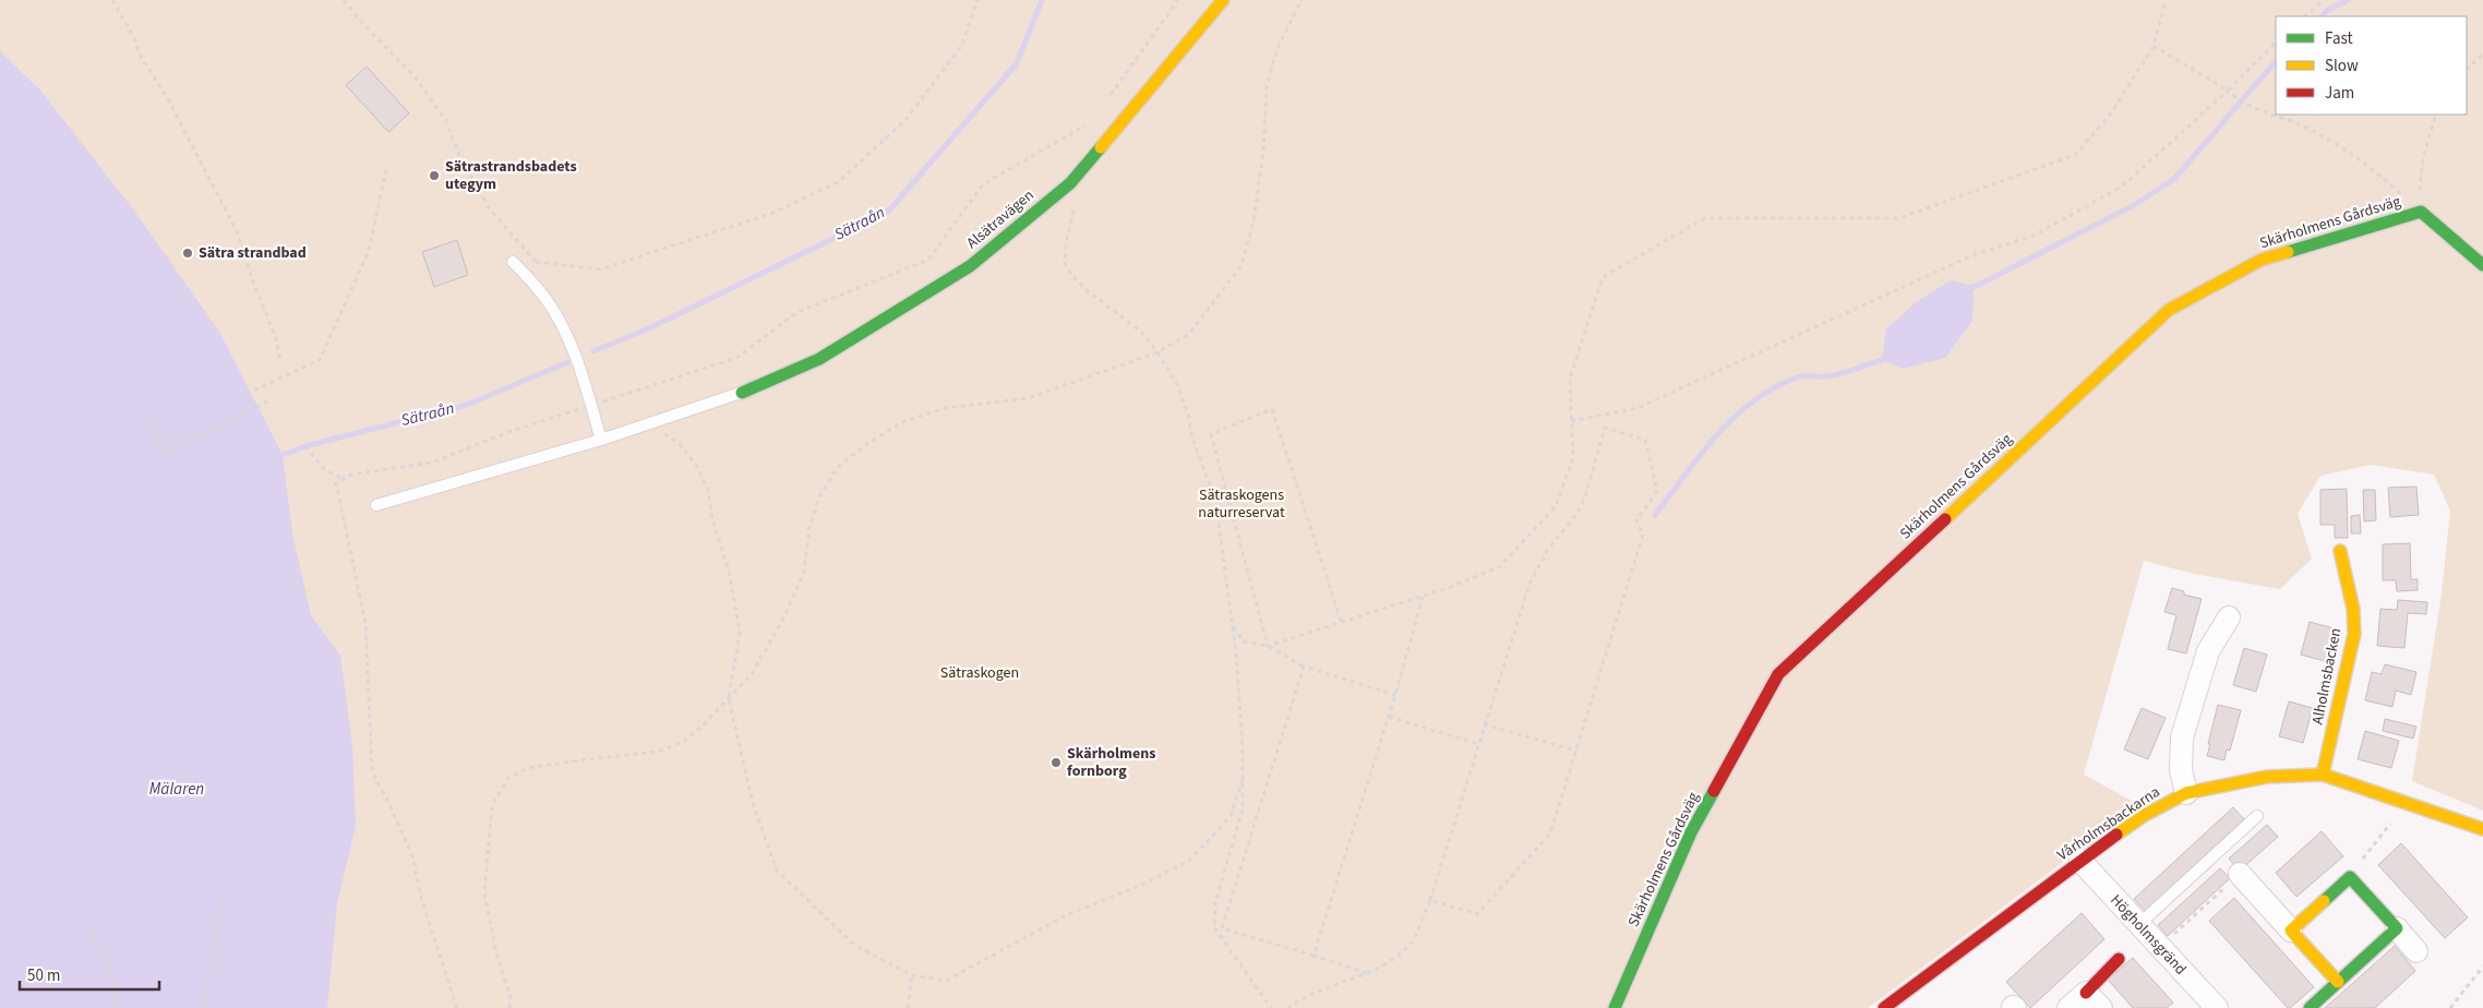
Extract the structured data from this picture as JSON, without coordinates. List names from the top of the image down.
{
  "streets": {
    "street": [
      "Alsätravägen",
      "Skärholmens Gårdsväg",
      "Alholmsbacken",
      "Vårholmsbackarna",
      "Högholmsgränd"
    ]
  },
  "crossings": [
    ["Alholmsbacken", "Vårholmsbackarna"],
    ["Vårholmsbackarna", "Högholmsgränd"]
  ],
  "water": ["Sätraån", "Mälaren"],
  "parks": ["Sätraskogens naturreservat", "Sätraskogen"],
  "places": ["Sätrastrandsbadets utegym", "Sätra strandbad", "Skärholmens fornborg"],
  "legend": ["Fast", "Slow", "Jam"],
  "scale_bar": "50 m"
}
